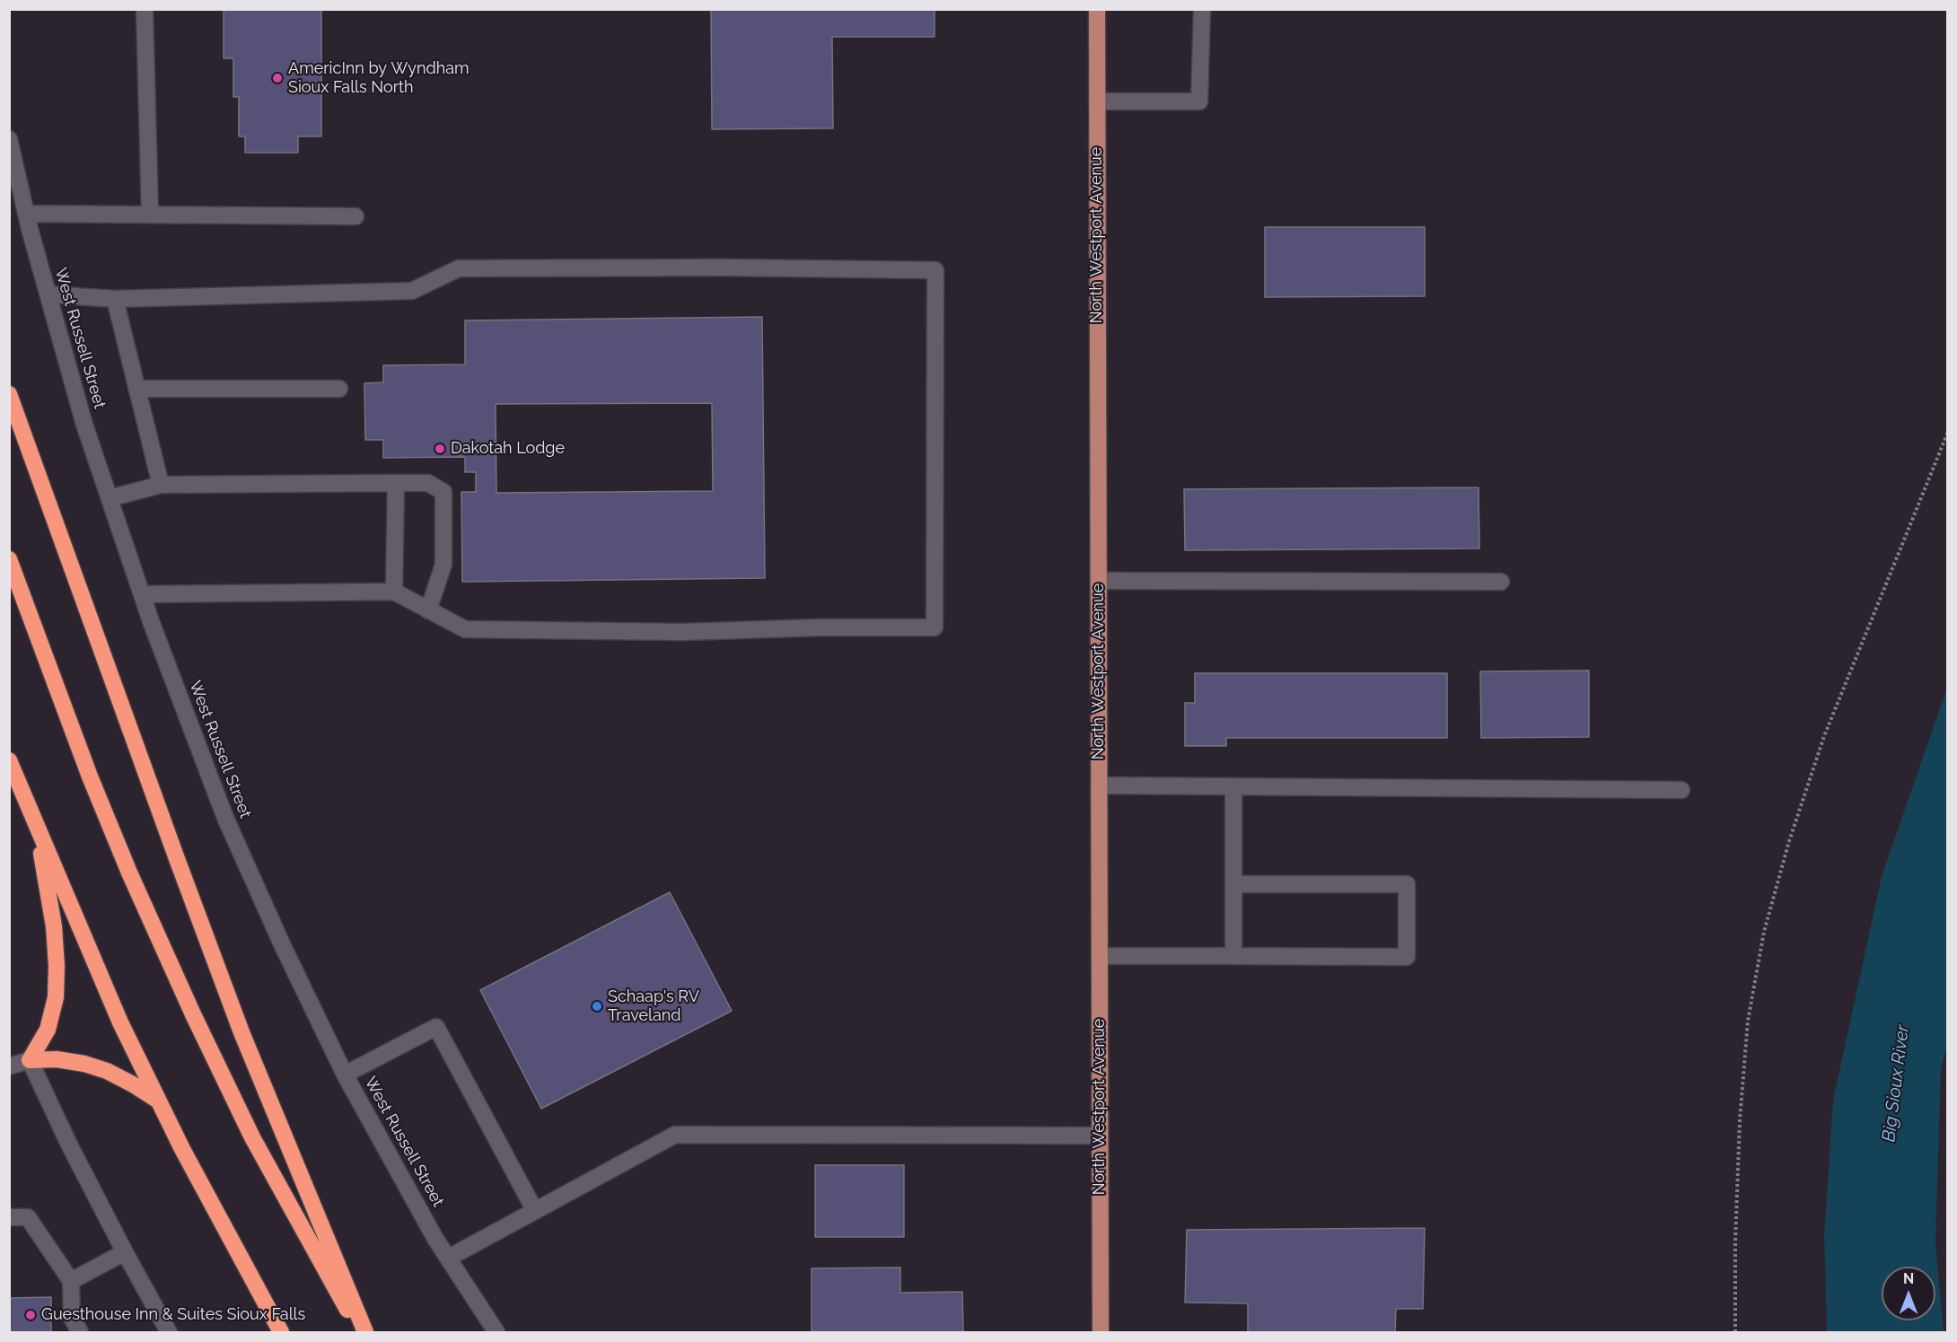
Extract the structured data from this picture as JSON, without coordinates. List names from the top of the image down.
{
  "streets": {
    "main road": ["North Westport Avenue"],
    "street": ["West Russell Street"]
  },
  "water": ["Big Sioux River"],
  "places": [
    "AmericInn by Wyndham Sioux Falls North",
    "Dakotah Lodge",
    "Schaap's RV Traveland",
    "Guesthouse Inn & Suites Sioux Falls"
  ],
  "north": "top"
}
